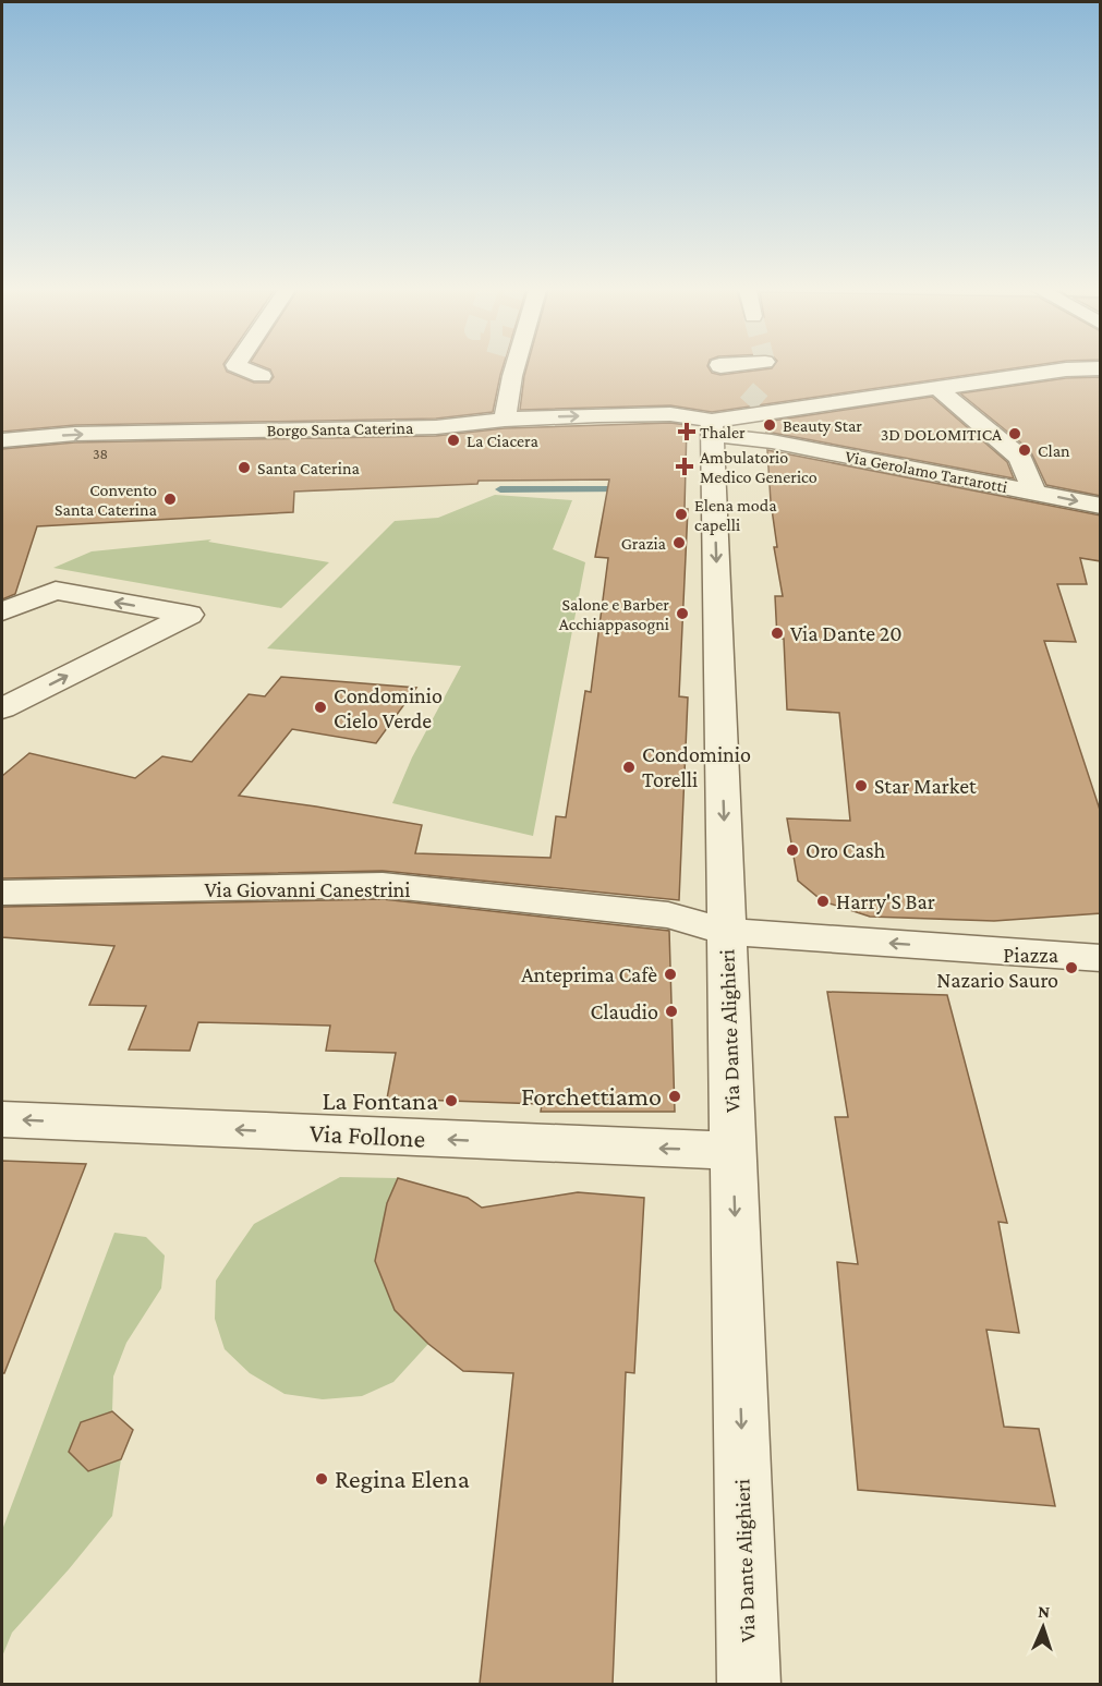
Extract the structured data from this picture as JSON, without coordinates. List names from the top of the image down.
{
  "streets": {
    "street": [
      "Borgo Santa Caterina",
      "Via Gerolamo Tartarotti",
      "Via Giovanni Canestrini",
      "Via Dante Alighieri",
      "Via Follone"
    ]
  },
  "crossings": [
    ["Borgo Santa Caterina", "Via Gerolamo Tartarotti"],
    ["Borgo Santa Caterina", "Via Dante Alighieri"],
    ["Via Gerolamo Tartarotti", "Via Dante Alighieri"],
    ["Via Giovanni Canestrini", "Via Dante Alighieri"],
    ["Via Dante Alighieri", "Via Follone"]
  ],
  "one_way": ["Borgo Santa Caterina", "Via Dante Alighieri", "Via Follone"],
  "places": {
    "other": [
      "Beauty Star",
      "3D DOLOMITICA",
      "La Ciacera",
      "Clan",
      "Santa Caterina",
      "Convento Santa Caterina",
      "Elena moda capelli",
      "Grazia",
      "Salone e Barber Acchiappasogni",
      "Via Dante 20",
      "Condominio Cielo Verde",
      "Condominio Torelli",
      "Star Market",
      "Oro Cash",
      "Harry'S Bar",
      "Piazza Nazario Sauro",
      "Anteprima Cafè",
      "Claudio",
      "Forchettiamo",
      "La Fontana",
      "Regina Elena"
    ],
    "health": ["Thaler", "Ambulatorio Medico Generico"]
  },
  "house_numbers": ["38"],
  "north": "top"
}
